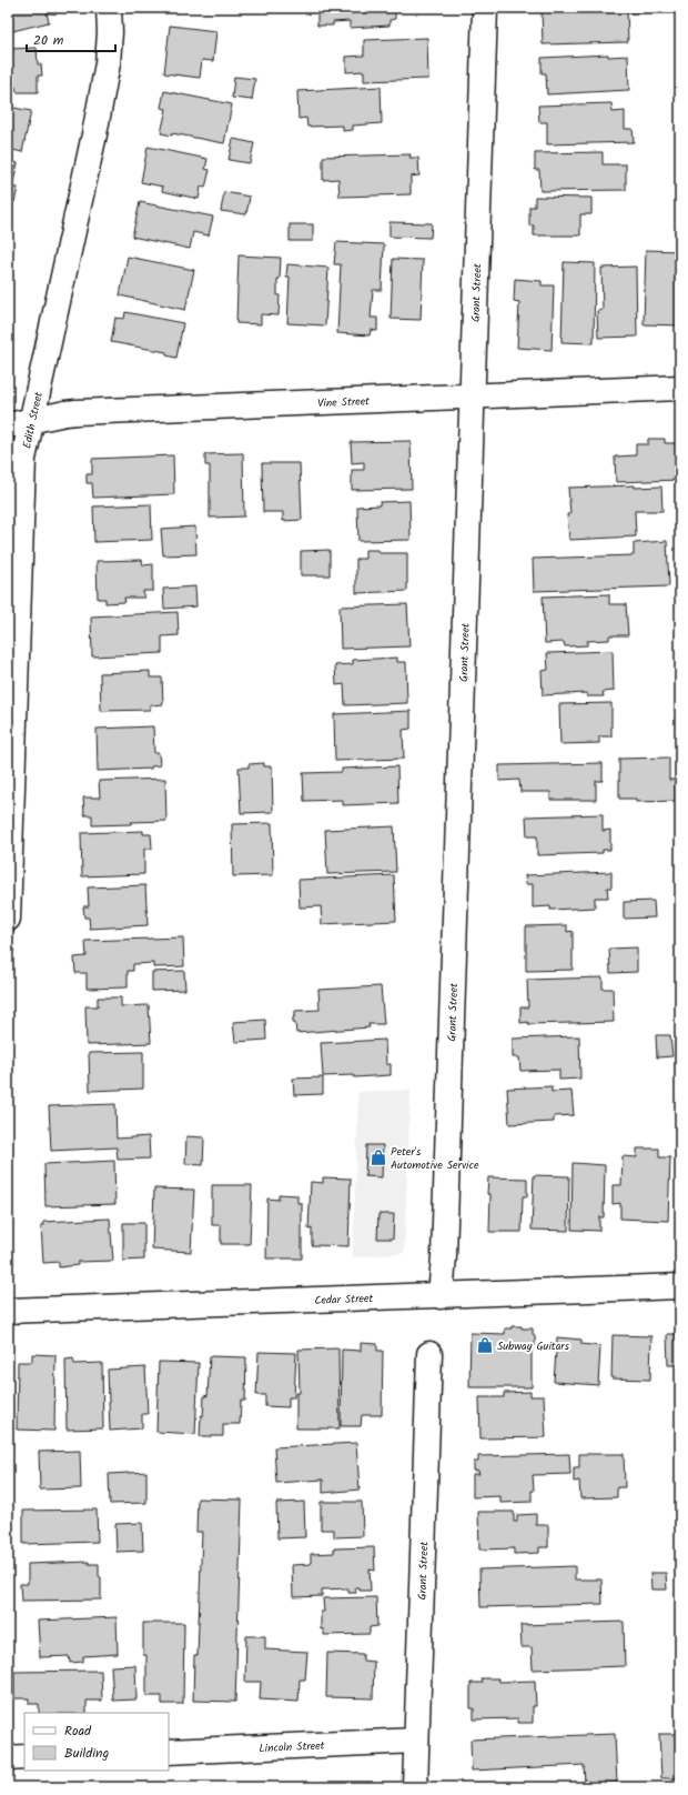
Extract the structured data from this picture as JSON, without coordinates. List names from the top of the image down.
{
  "streets": {
    "street": [
      "Grant Street",
      "Vine Street",
      "Edith Street",
      "Cedar Street",
      "Lincoln Street"
    ]
  },
  "crossings": [
    ["Grant Street", "Vine Street"],
    ["Grant Street", "Cedar Street"],
    ["Grant Street", "Lincoln Street"],
    ["Vine Street", "Edith Street"]
  ],
  "places": {
    "shop": ["Peter's Automotive Service", "Subway Guitars"]
  },
  "legend": ["Road", "Building"],
  "scale_bar": "20 m"
}
